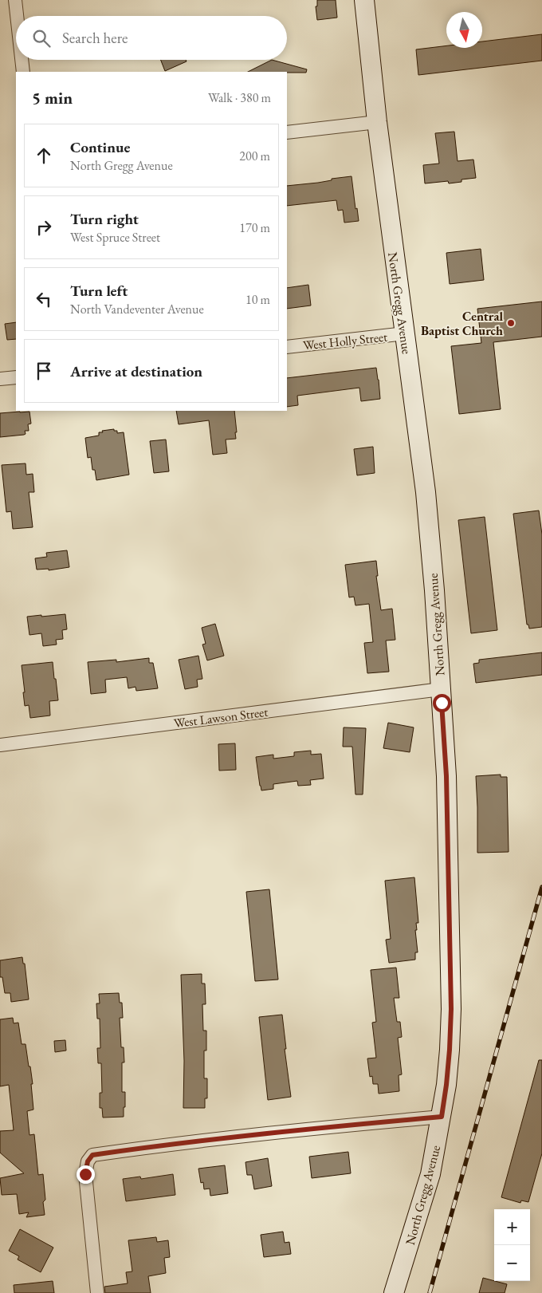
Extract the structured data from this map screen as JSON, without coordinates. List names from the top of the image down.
{
  "streets": {
    "main road": ["North Gregg Avenue"],
    "street": ["West Holly Street", "West Lawson Street"]
  },
  "crossings": [
    ["North Gregg Avenue", "West Holly Street"],
    ["North Gregg Avenue", "West Lawson Street"]
  ],
  "places": ["Central Baptist Church"],
  "north": "bottom",
  "page": {
    "search": "Search here",
    "heading": ["5 min", "Walk · 380 m"],
    "list": [
      ["Continue", "North Gregg Avenue", "200 m"],
      ["Turn right", "West Spruce Street", "170 m"],
      ["Turn left", "North Vandeventer Avenue", "10 m"],
      "Arrive at destination"
    ],
    "map_buttons": ["+", "−"]
  }
}
